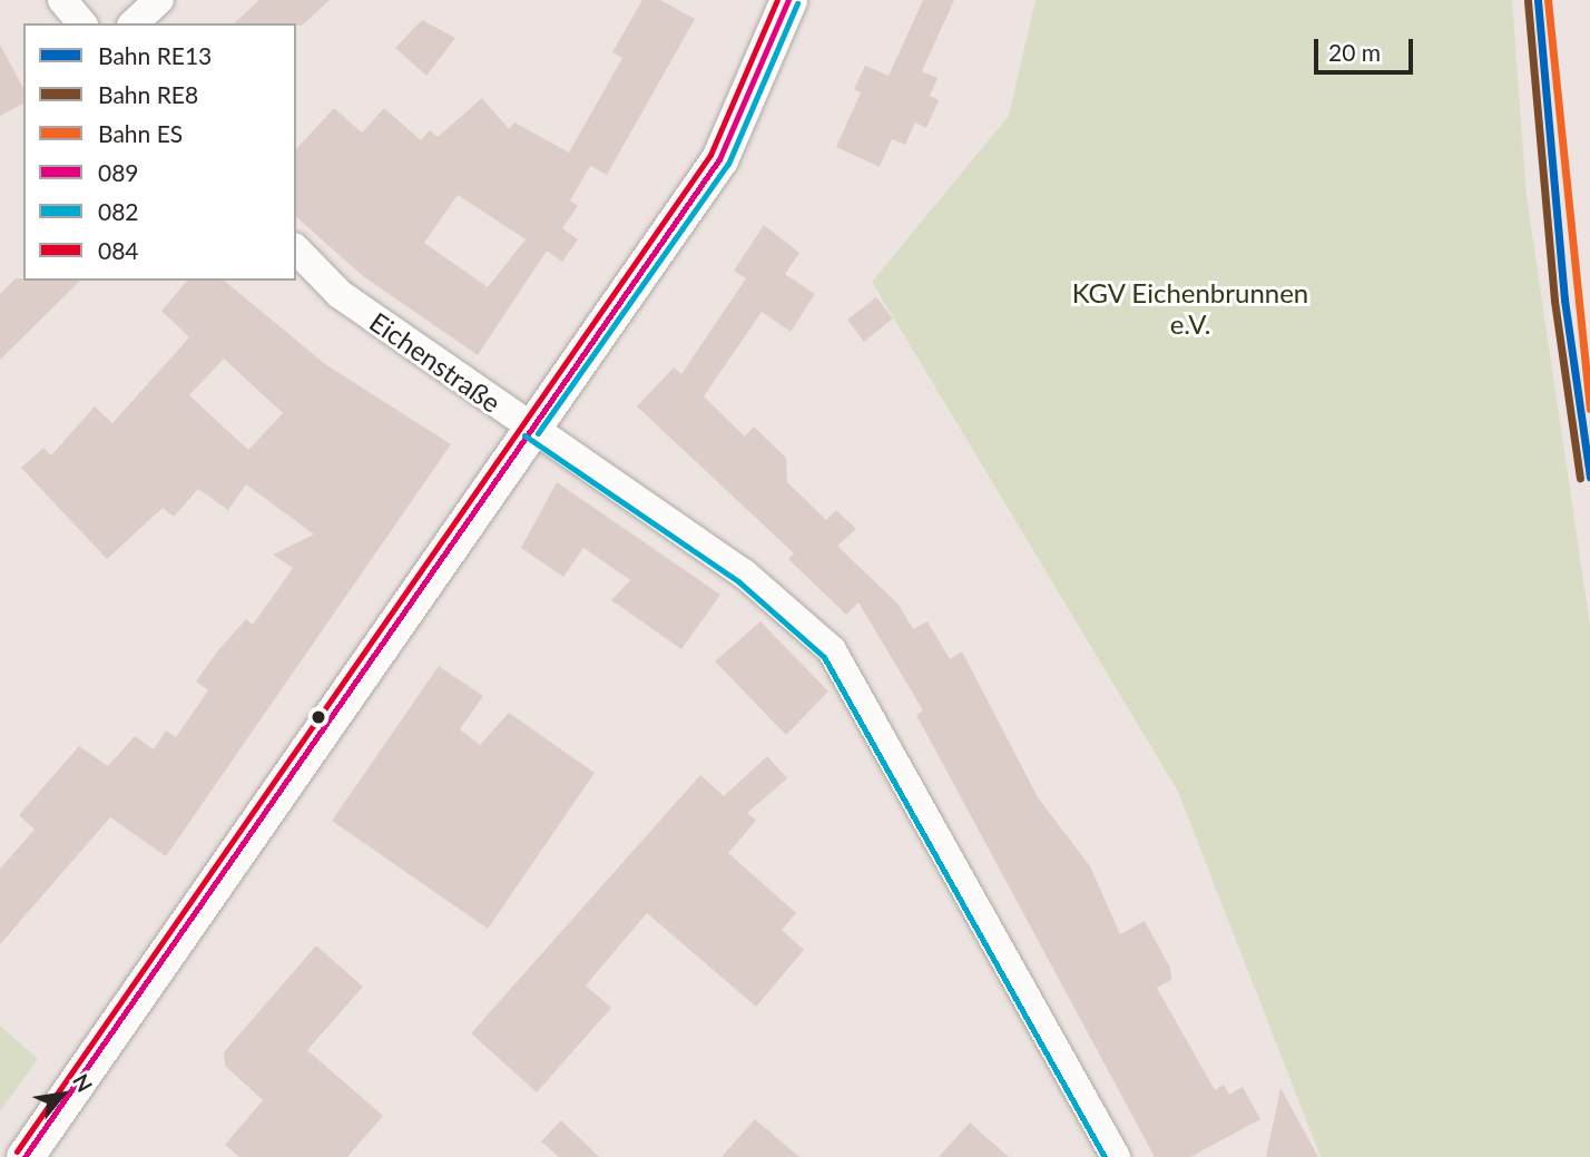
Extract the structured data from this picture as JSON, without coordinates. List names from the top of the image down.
{
  "streets": {
    "street": ["Eichenstraße"]
  },
  "parks": ["KGV Eichenbrunnen e.V."],
  "lines": [
    "rail line RE13",
    "rail line ES",
    "transit line 089",
    "transit line 084",
    "rail line RE8",
    "transit line 082"
  ],
  "legend": [
    "Bahn RE13",
    "Bahn RE8",
    "Bahn ES",
    "089",
    "082",
    "084"
  ],
  "scale_bar": "20 m",
  "north": "top right"
}
